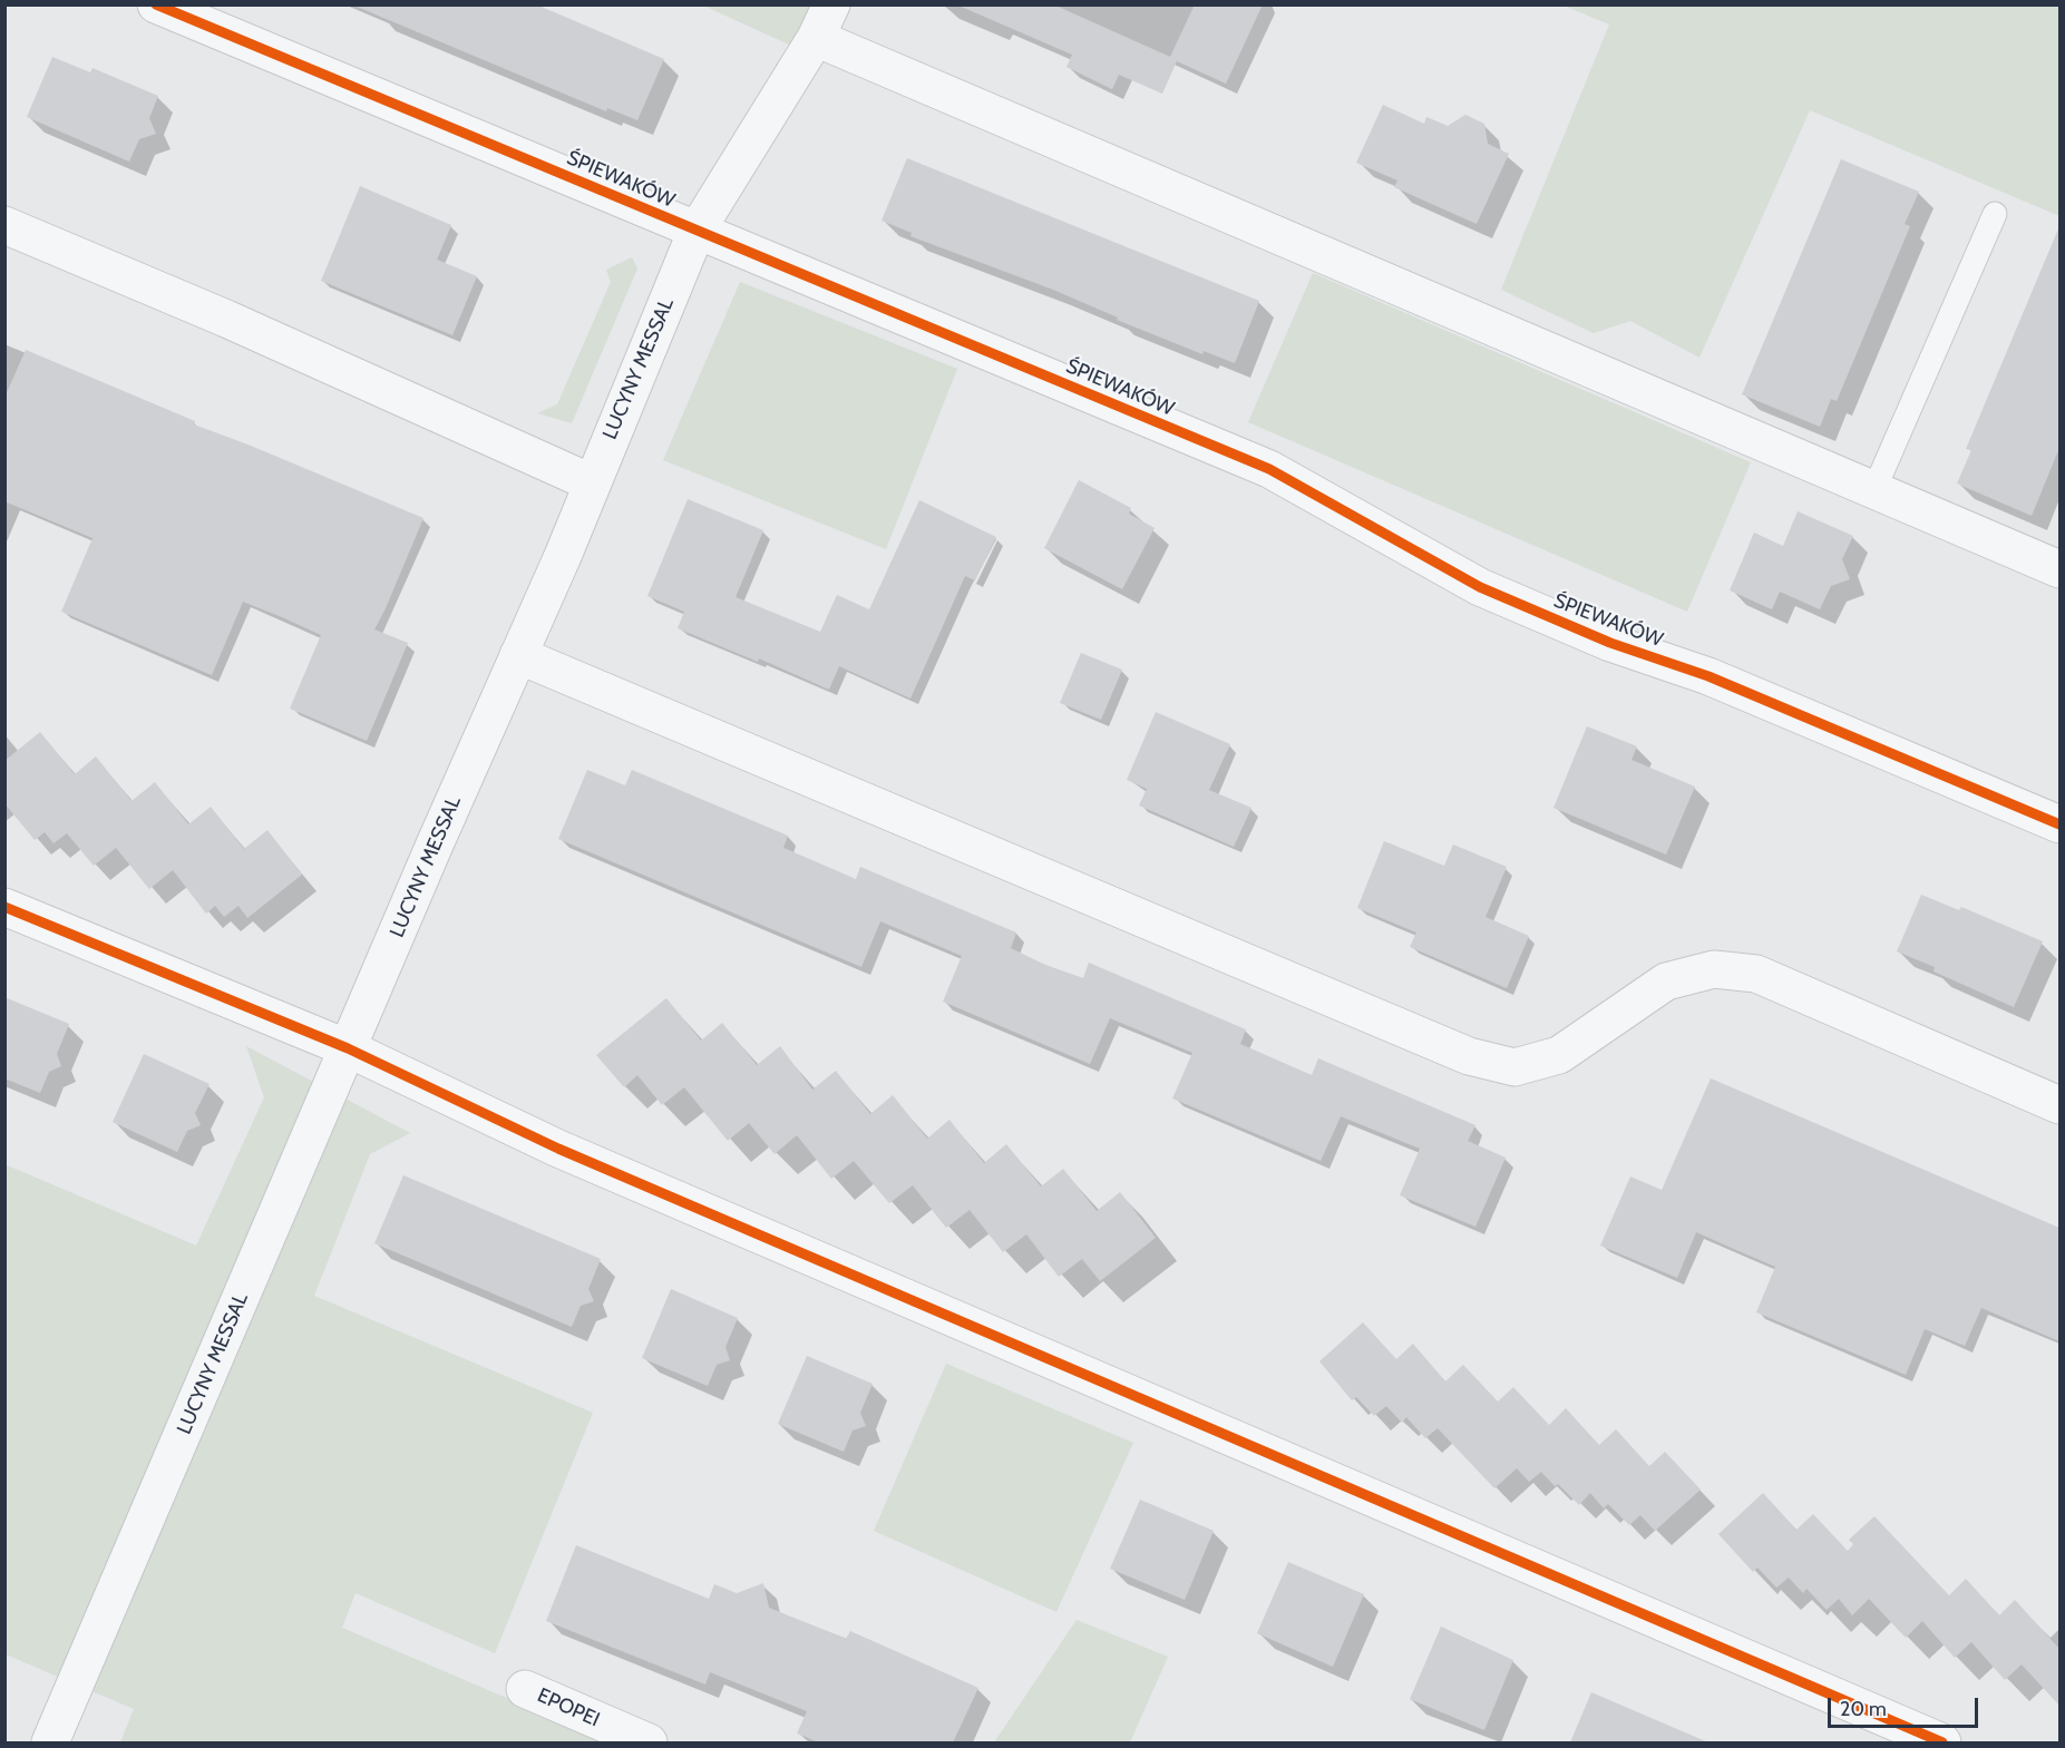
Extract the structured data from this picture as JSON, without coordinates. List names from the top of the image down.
{
  "streets": {
    "street": ["ŚPIEWAKÓW", "LUCYNY MESSAL", "EPOPEI"]
  },
  "crossings": [
    ["ŚPIEWAKÓW", "LUCYNY MESSAL"]
  ],
  "scale_bar": "20 m"
}
